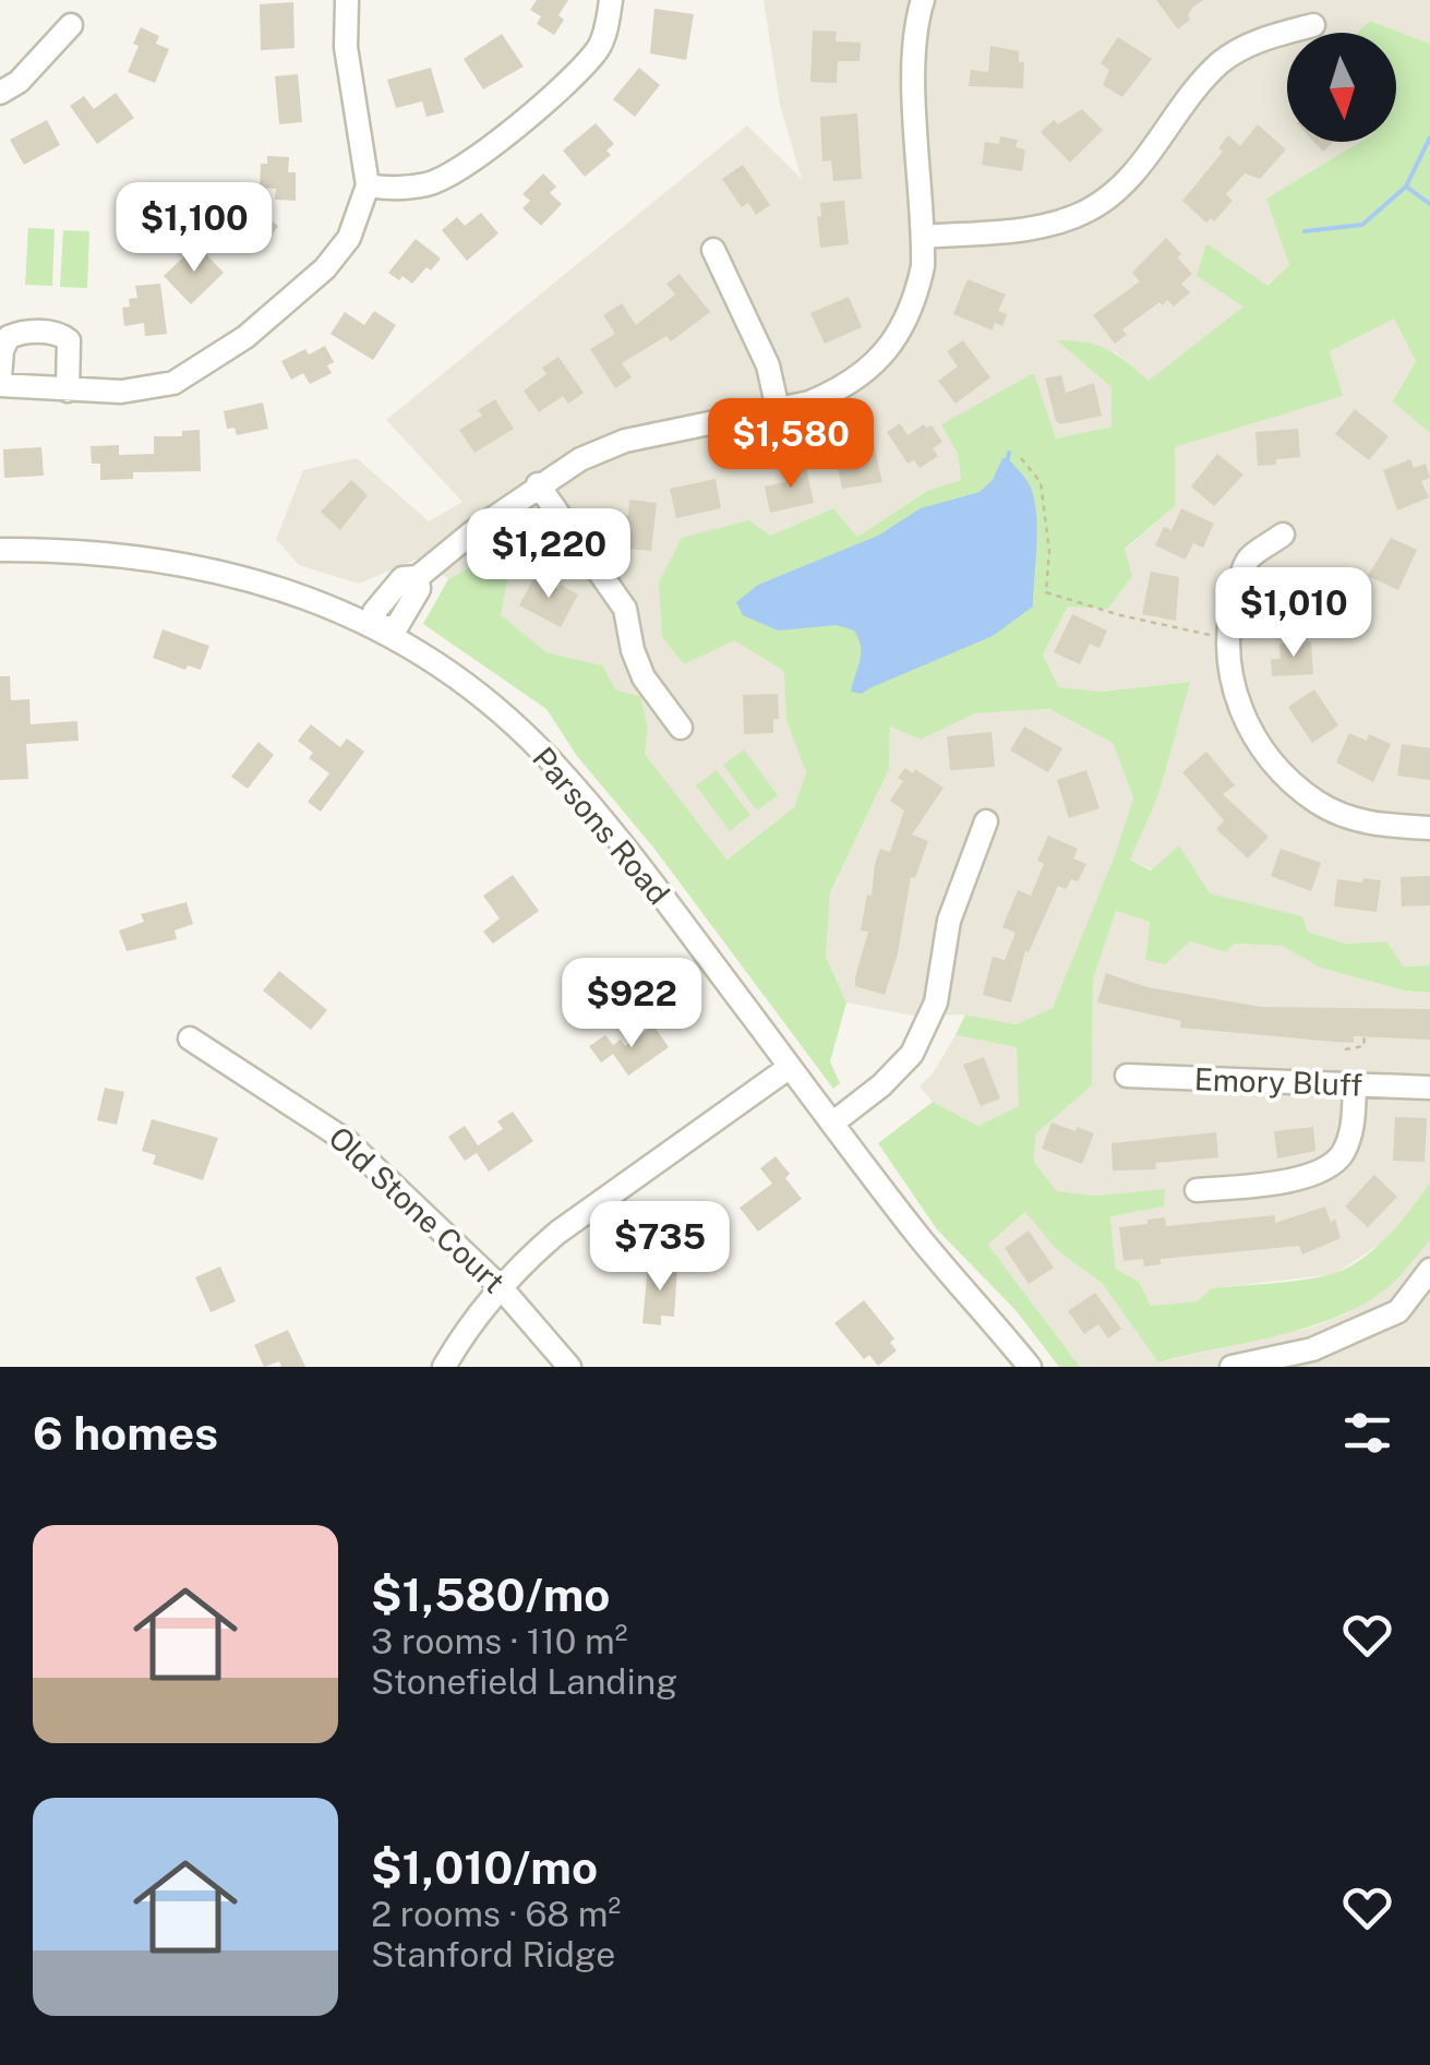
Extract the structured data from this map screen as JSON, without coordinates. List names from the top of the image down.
{
  "streets": {
    "street": ["Parsons Road", "Emory Bluff", "Old Stone Court"]
  },
  "north": "bottom",
  "page": {
    "price": [
      "$1,100",
      "$1,580",
      "$1,220",
      "$1,010",
      "$922",
      "$735"
    ],
    "heading": "6 homes",
    "list": [
      {
        "name": "$1,580/mo",
        "note": "3 rooms · 110 m² · Stonefield Landing"
      },
      {
        "name": "$1,010/mo",
        "note": "2 rooms · 68 m² · Stanford Ridge"
      }
    ]
  }
}
